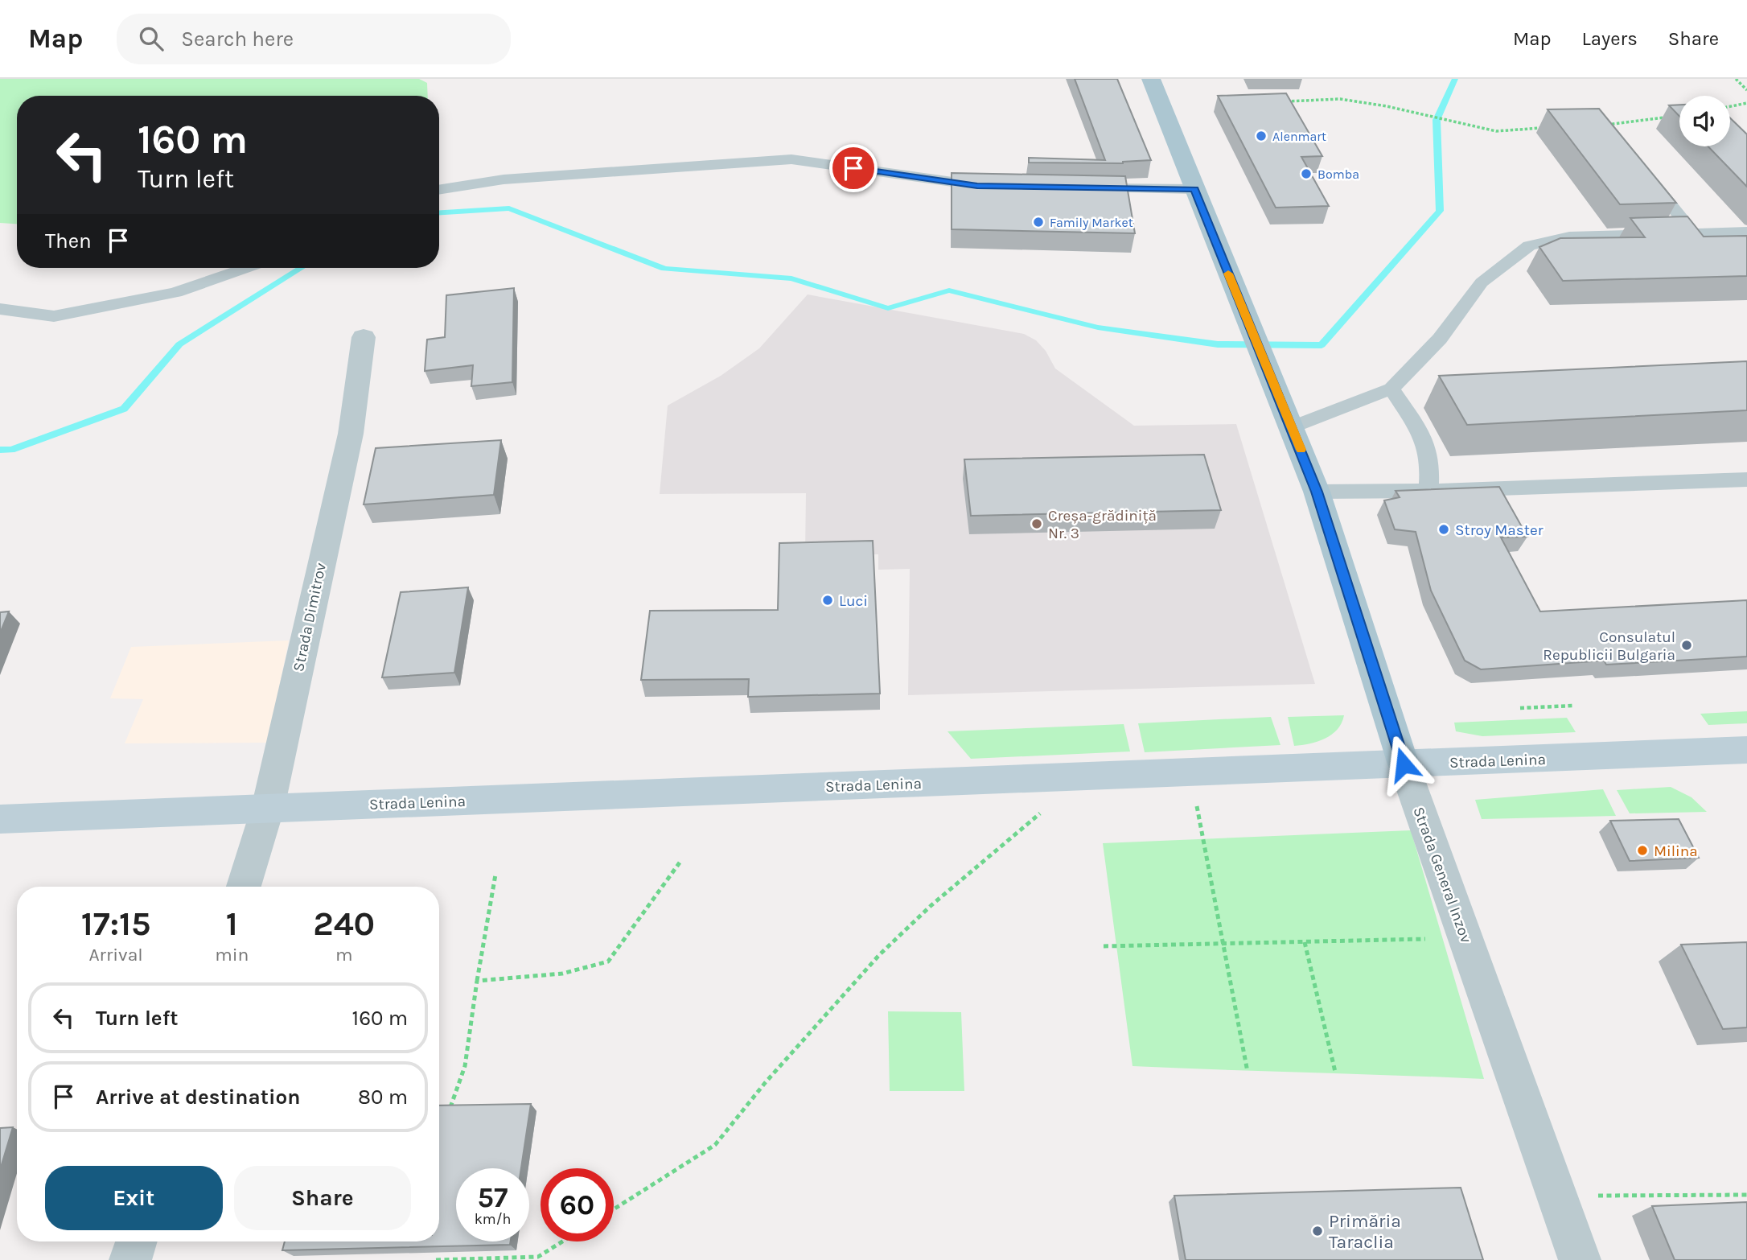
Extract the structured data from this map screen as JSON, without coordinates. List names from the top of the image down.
{
  "streets": {
    "main road": ["Strada General Inzov"],
    "street": ["Strada Dimitrov", "Strada Lenina"]
  },
  "crossings": [
    ["Strada Dimitrov", "Strada Lenina"],
    ["Strada Lenina", "Strada General Inzov"]
  ],
  "places": [
    "Alenmart",
    "Bomba",
    "Family Market",
    "Creșa-grădiniță Nr. 3",
    "Stroy Master",
    "Luci",
    "Consulatul Republicii Bulgaria",
    "Milina",
    "Primăria Taraclia"
  ],
  "page": {
    "header": "Map",
    "search": "Search here",
    "nav": ["Map", "Layers", "Share"],
    "turn": ["160 m", "Turn left"],
    "then": "Then",
    "eta": [
      "17:15",
      "Arrival",
      "1",
      "min",
      "240",
      "m"
    ],
    "list": [
      {
        "name": "Turn left",
        "value": "160 m"
      },
      {
        "name": "Arrive at destination",
        "value": "80 m"
      }
    ],
    "buttons": ["Exit", "Share"],
    "speed": "57 km/h",
    "limit": "60"
  }
}
